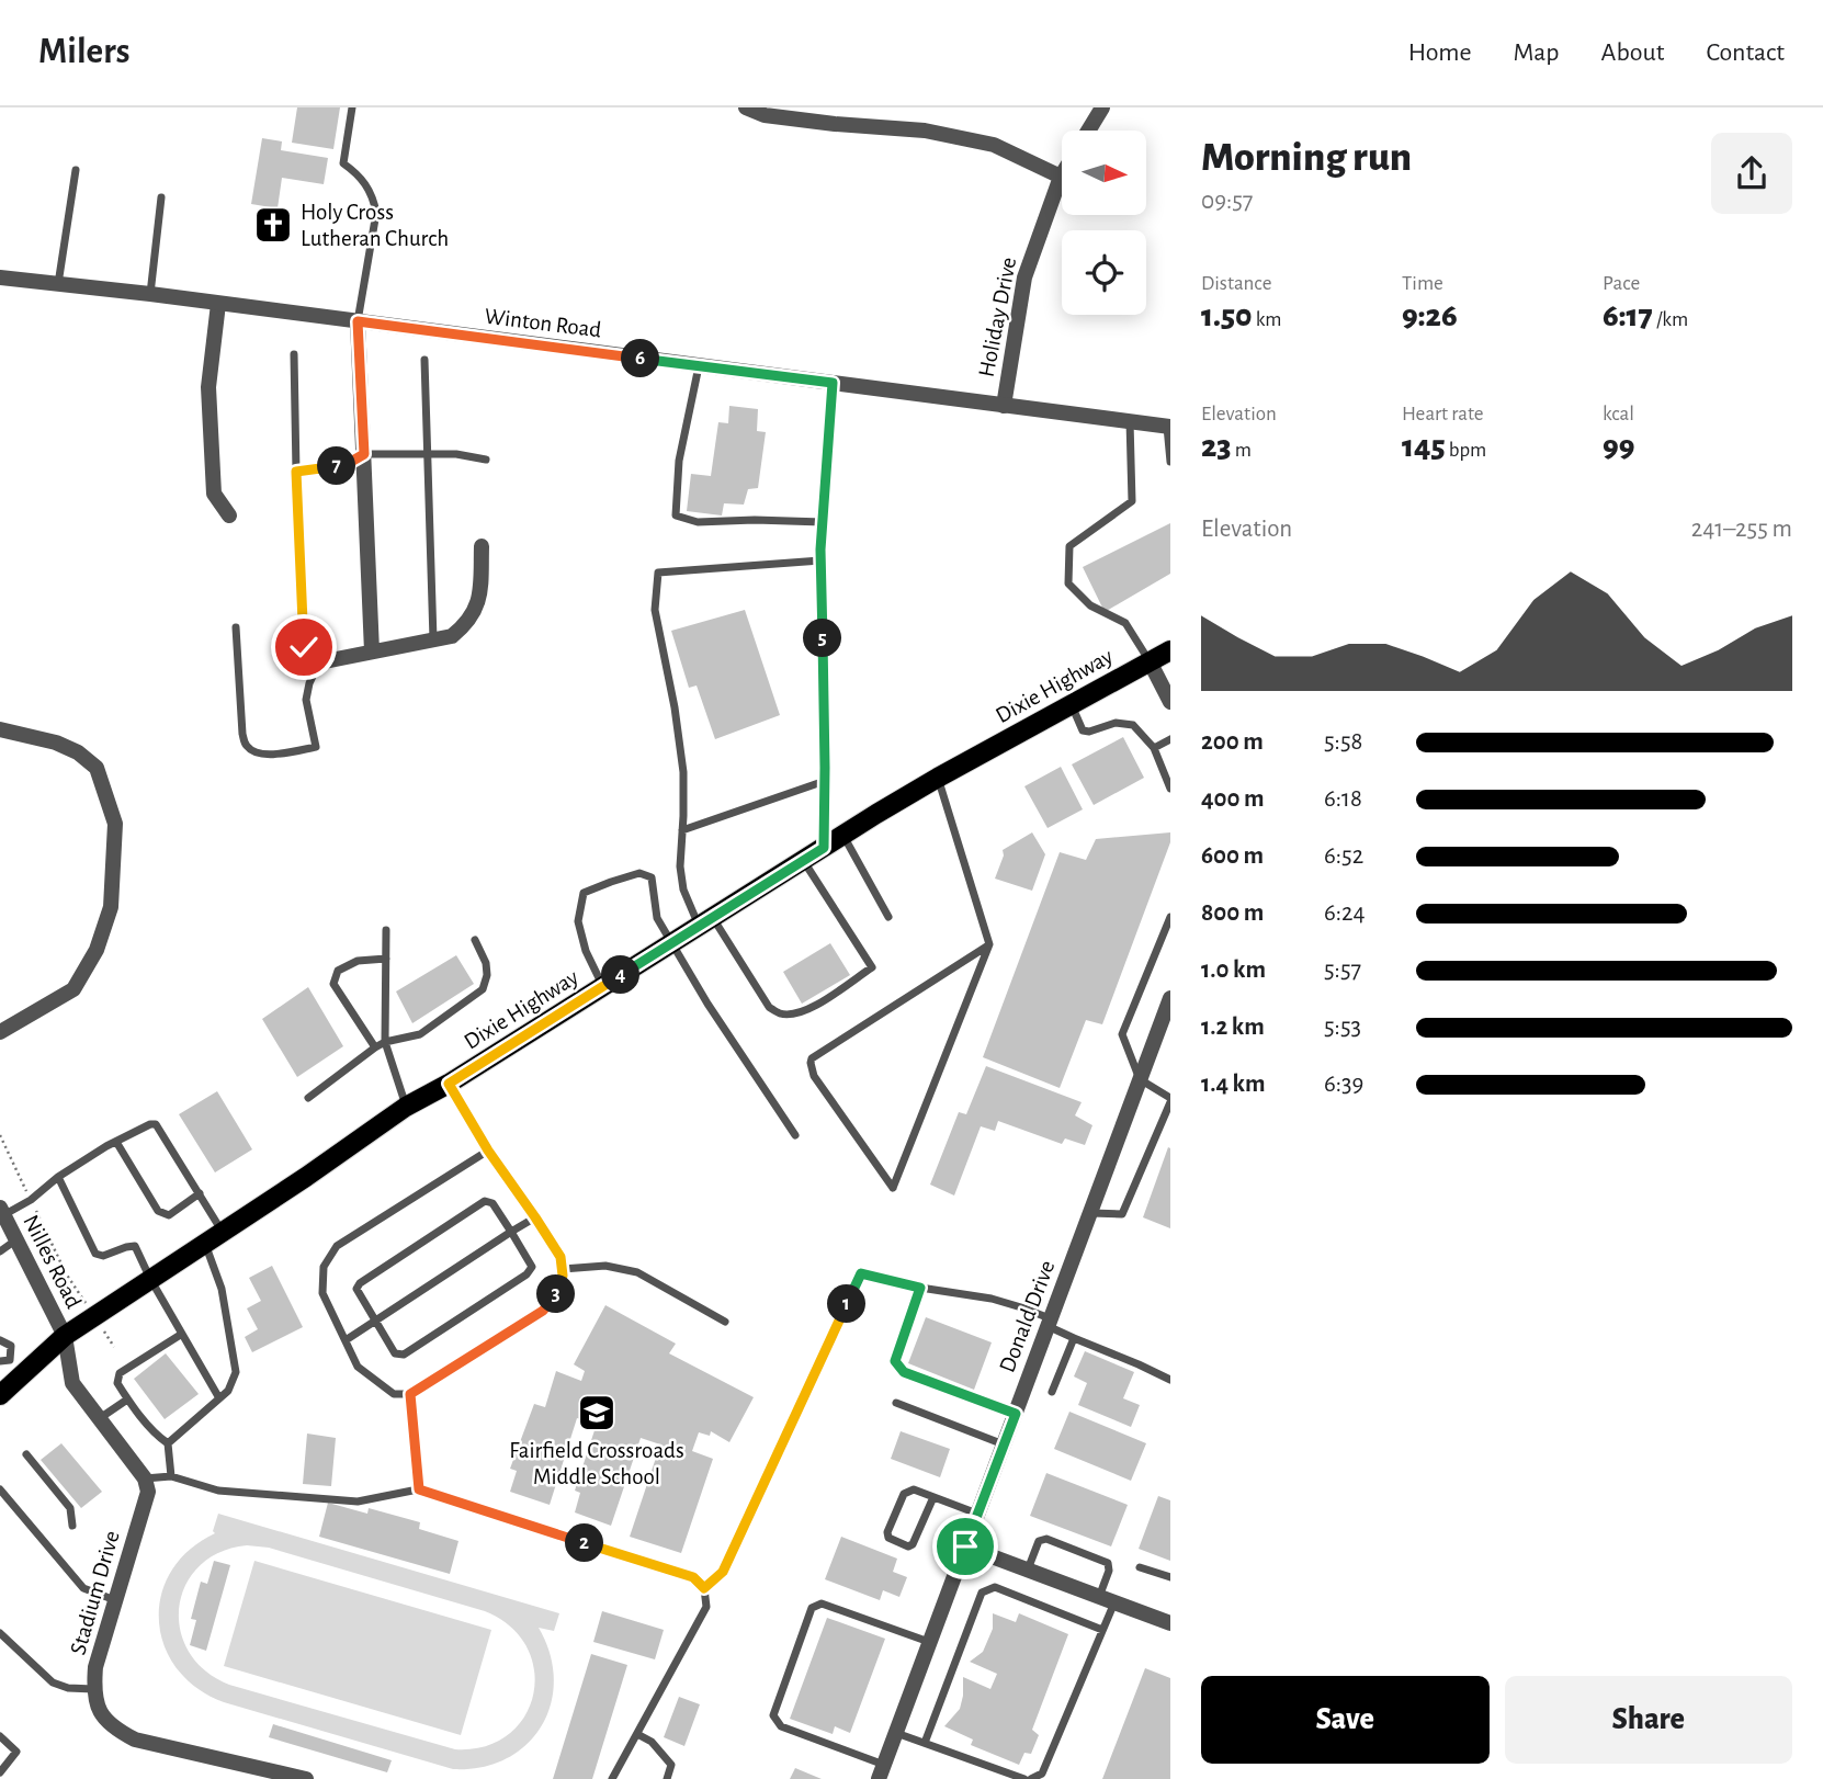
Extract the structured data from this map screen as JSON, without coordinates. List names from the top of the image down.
{
  "streets": {
    "main road": ["Dixie Highway"],
    "street": [
      "Holiday Drive",
      "Winton Road",
      "Nilles Road",
      "Donald Drive",
      "Stadium Drive"
    ]
  },
  "crossings": [
    ["Holiday Drive", "Winton Road"],
    ["Dixie Highway", "Nilles Road"]
  ],
  "places": {
    "church": ["Holy Cross Lutheran Church"],
    "school or university": ["Fairfield Crossroads Middle School"]
  },
  "north": "right",
  "page": {
    "header": "Milers",
    "nav": [
      "Home",
      "Map",
      "About",
      "Contact"
    ],
    "heading": ["Morning run", "09:57"],
    "stats": [
      ["Distance", "1.50 km"],
      ["Time", "9:26"],
      ["Pace", "6:17 /km"],
      ["Elevation", "23 m"],
      ["Heart rate", "145 bpm"],
      ["kcal", "99"]
    ],
    "pins": [
      "6",
      "7",
      "5",
      "4",
      "3",
      "1",
      "2"
    ],
    "chart": ["Elevation", "241–255 m"],
    "list": [
      {
        "name": "200 m",
        "note": "5:58"
      },
      {
        "name": "400 m",
        "note": "6:18"
      },
      {
        "name": "600 m",
        "note": "6:52"
      },
      {
        "name": "800 m",
        "note": "6:24"
      },
      {
        "name": "1.0 km",
        "note": "5:57"
      },
      {
        "name": "1.2 km",
        "note": "5:53"
      },
      {
        "name": "1.4 km",
        "note": "6:39"
      }
    ],
    "buttons": ["Save", "Share"]
  }
}
